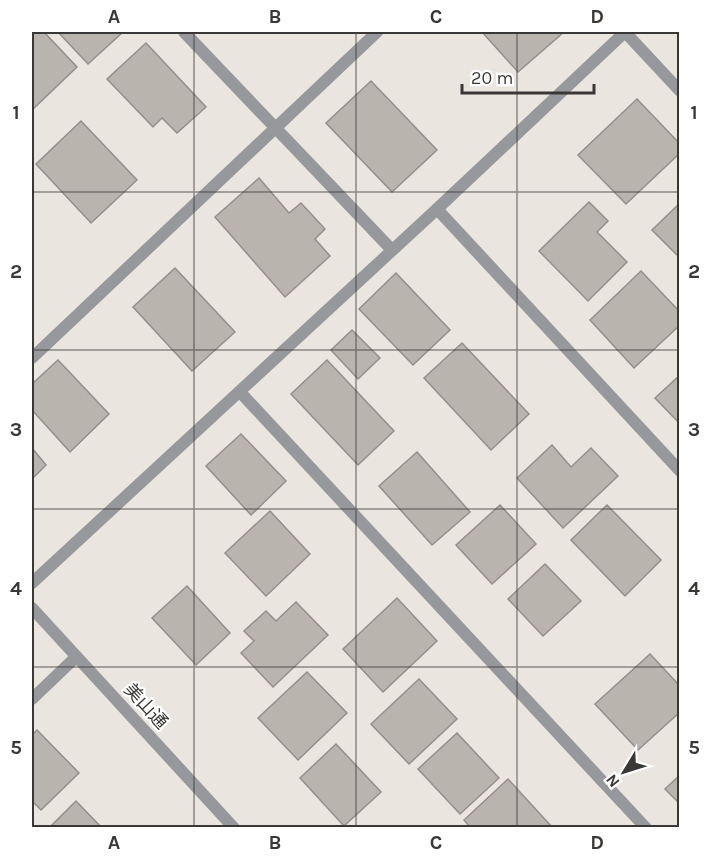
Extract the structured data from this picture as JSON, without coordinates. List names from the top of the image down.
{
  "streets": {
    "street": ["美山通"]
  },
  "scale_bar": "20 m",
  "north": "bottom left",
  "grid": {
    "columns": [
      "A",
      "B",
      "C",
      "D"
    ],
    "rows": [
      "1",
      "2",
      "3",
      "4",
      "5"
    ]
  }
}
